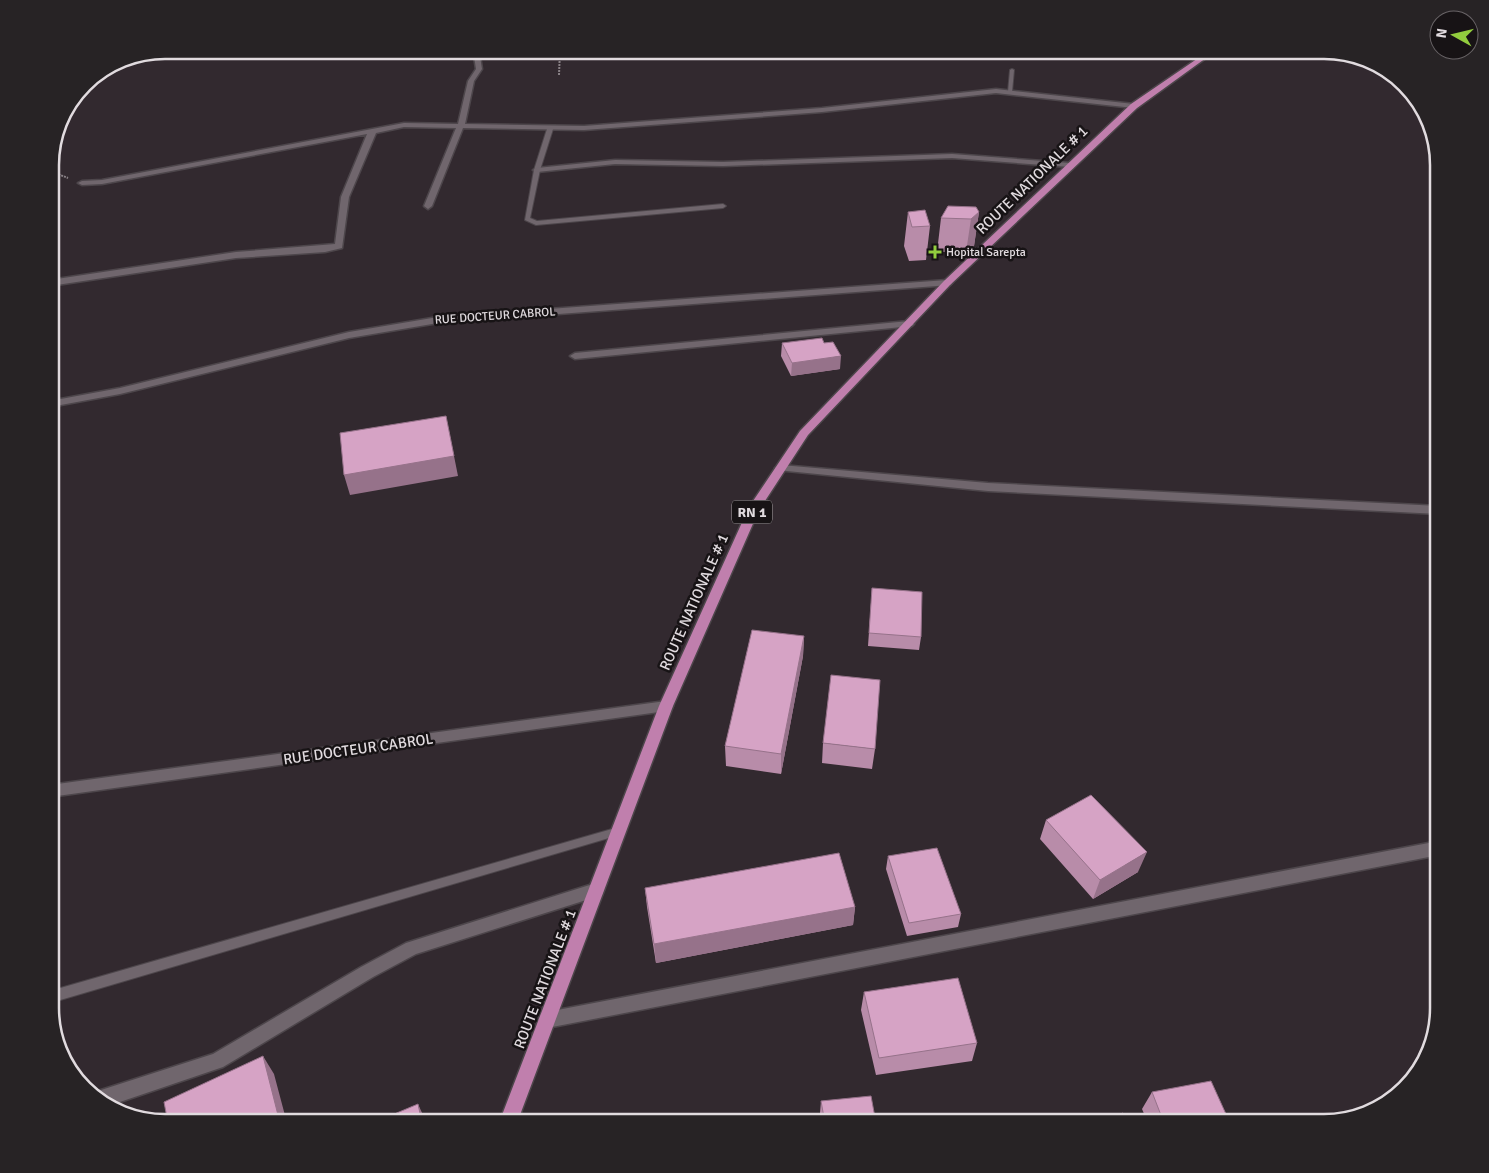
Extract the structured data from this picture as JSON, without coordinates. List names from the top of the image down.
{
  "streets": {
    "main road": ["ROUTE NATIONALE # 1", "RN 1"],
    "street": ["RUE DOCTEUR CABROL"]
  },
  "crossings": [
    ["ROUTE NATIONALE # 1", "RUE DOCTEUR CABROL"]
  ],
  "places": {
    "health": ["Hopital Sarepta"]
  },
  "north": "left"
}
